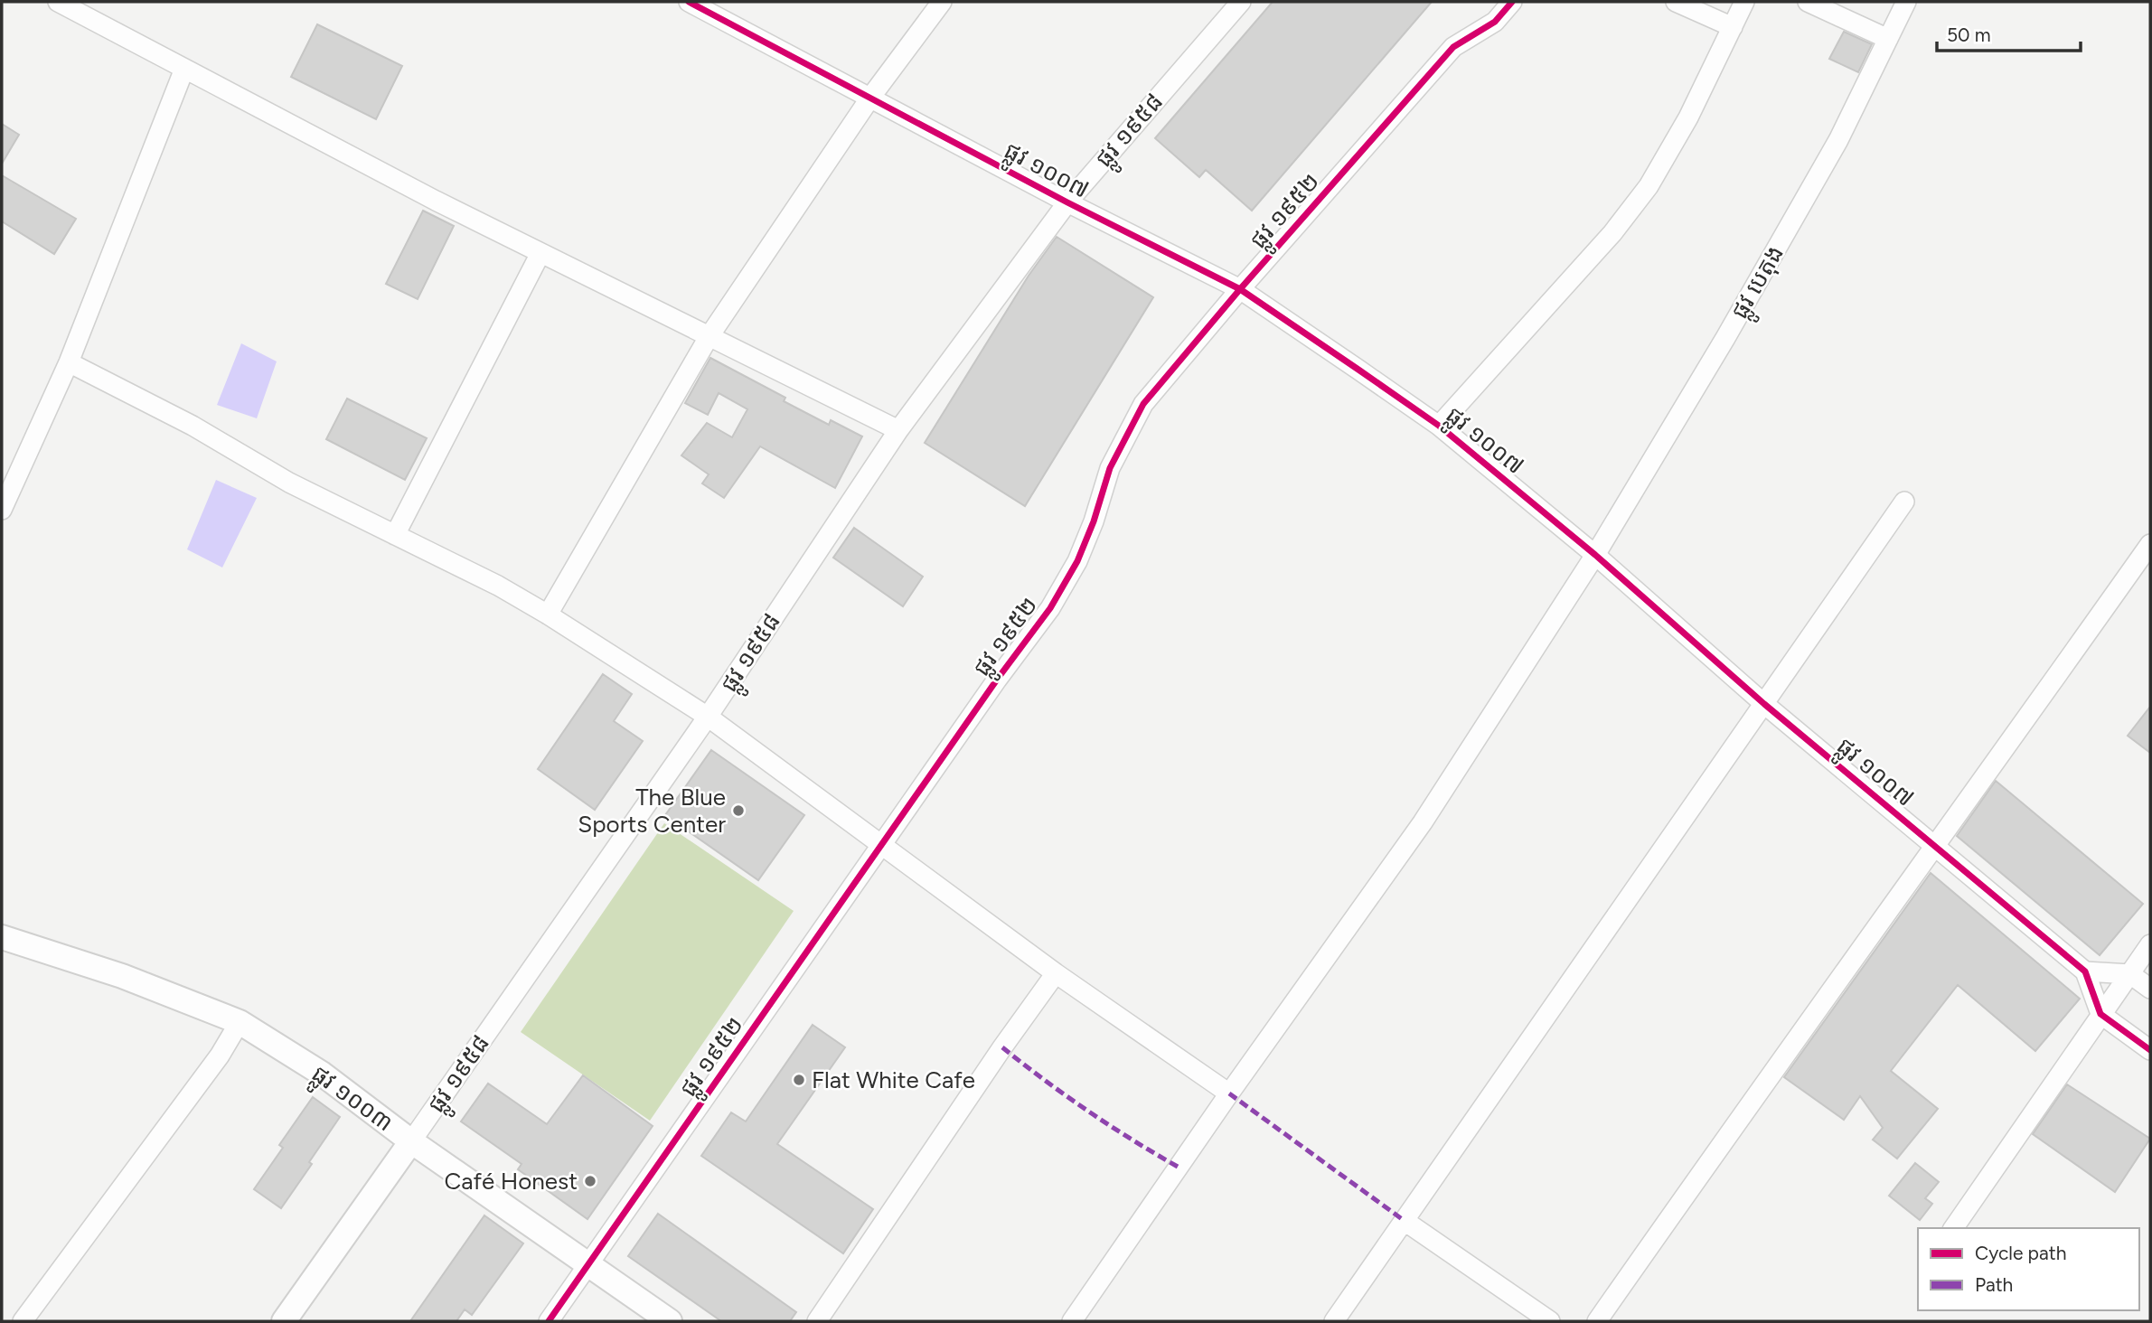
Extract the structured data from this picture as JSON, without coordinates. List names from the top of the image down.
{
  "streets": {
    "street": [
      "ផ្លូវ ១៩៥៨",
      "ផ្លូវ ១០០៧",
      "ផ្លូវ ១៩៥២",
      "ផ្លូវ បេតុង",
      "ផ្លូវ ១០០៣"
    ]
  },
  "crossings": [
    ["ផ្លូវ ១៩៥៨", "ផ្លូវ ១០០៧"],
    ["ផ្លូវ ១៩៥៨", "ផ្លូវ ១០០៣"],
    ["ផ្លូវ ១០០៧", "ផ្លូវ ១៩៥២"],
    ["ផ្លូវ ១០០៧", "ផ្លូវ បេតុង"],
    ["ផ្លូវ ១៩៥២", "ផ្លូវ ១០០៣"]
  ],
  "places": ["The Blue Sports Center", "Flat White Cafe", "Café Honest"],
  "legend": ["Cycle path", "Path"],
  "scale_bar": "50 m"
}
